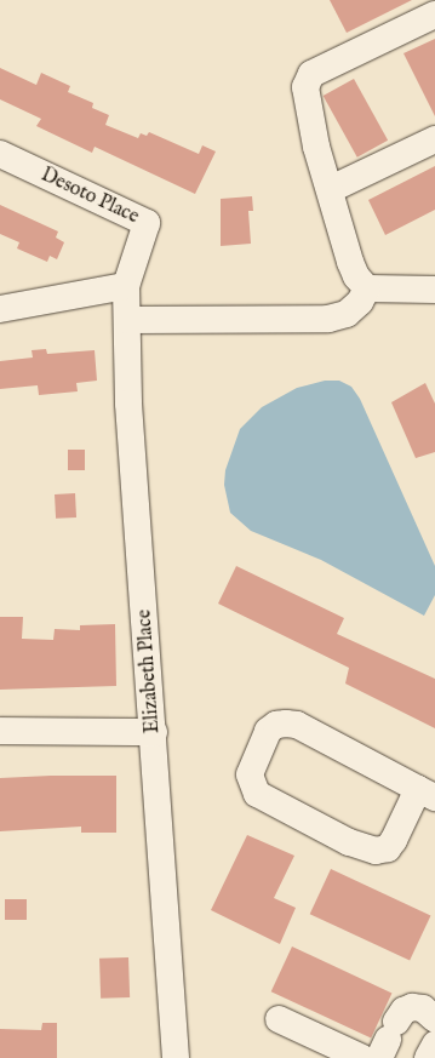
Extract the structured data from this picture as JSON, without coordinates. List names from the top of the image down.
{
  "streets": {
    "street": ["Desoto Place", "Elizabeth Place"]
  },
  "crossings": [
    ["Desoto Place", "Elizabeth Place"]
  ]
}
